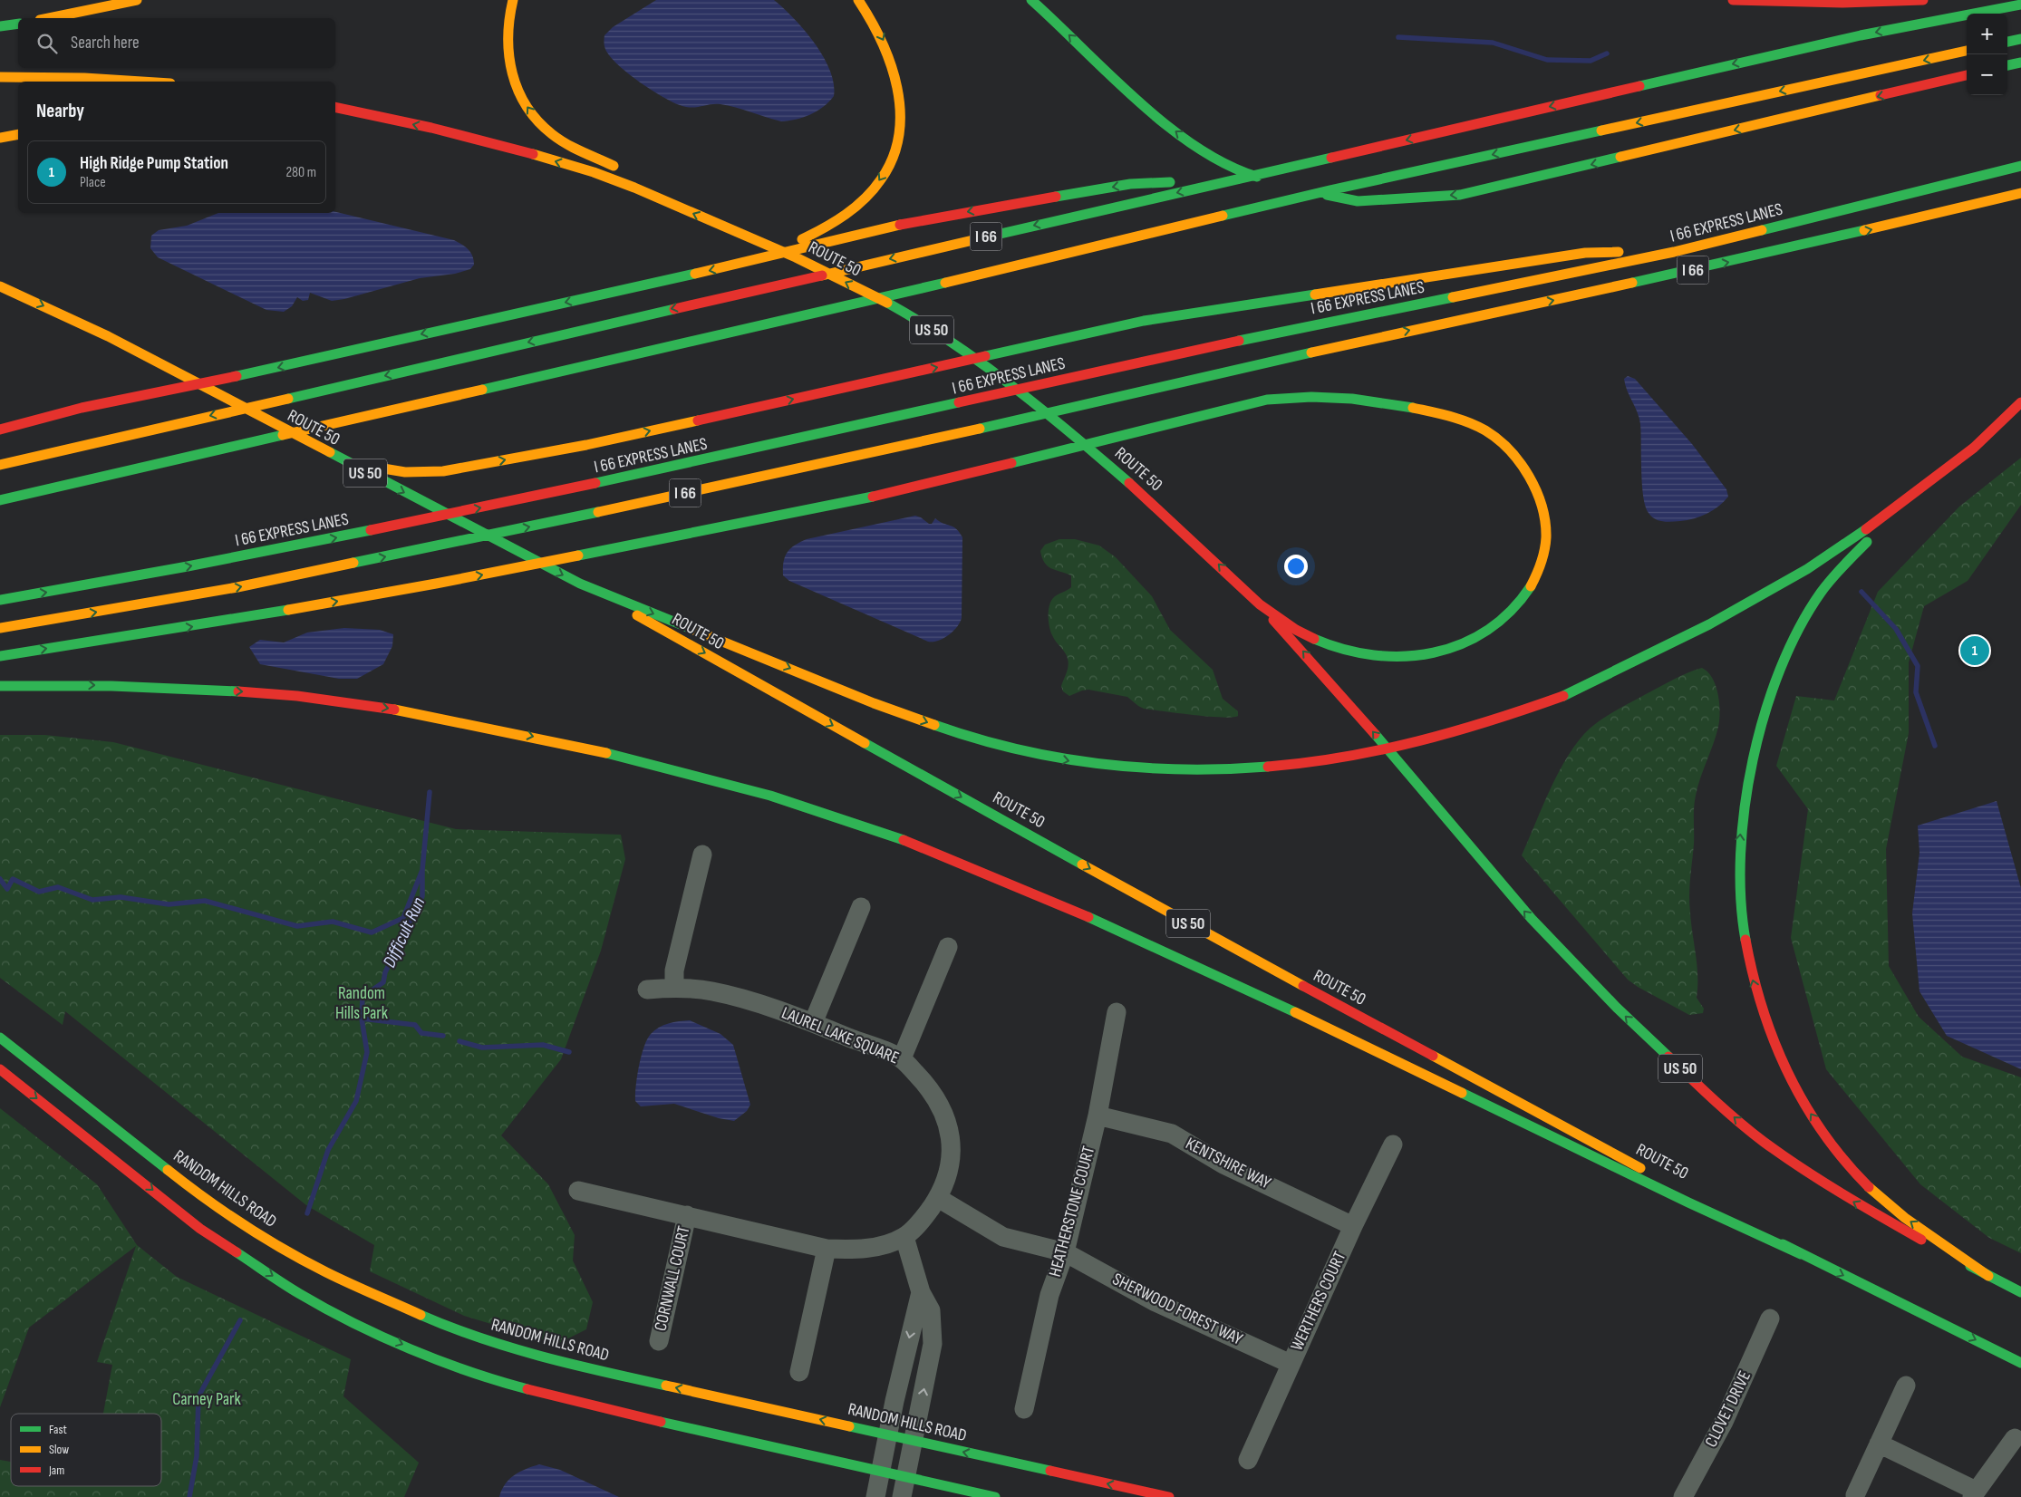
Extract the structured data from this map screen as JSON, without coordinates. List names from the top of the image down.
{
  "streets": {
    "main road": [
      "I 66 EXPRESS LANES",
      "I 66",
      "ROUTE 50",
      "US 50",
      "RANDOM HILLS ROAD"
    ],
    "street": [
      "LAUREL LAKE SQUARE",
      "KENTSHIRE WAY",
      "HEATHERSTONE COURT",
      "CORNWALL COURT",
      "WERTHERS COURT",
      "SHERWOOD FOREST WAY",
      "CLOVET DRIVE"
    ]
  },
  "crossings": [
    ["LAUREL LAKE SQUARE", "CORNWALL COURT"],
    ["LAUREL LAKE SQUARE", "SHERWOOD FOREST WAY"],
    ["KENTSHIRE WAY", "HEATHERSTONE COURT"],
    ["KENTSHIRE WAY", "WERTHERS COURT"],
    ["HEATHERSTONE COURT", "SHERWOOD FOREST WAY"],
    ["WERTHERS COURT", "SHERWOOD FOREST WAY"]
  ],
  "water": ["Difficult Run"],
  "parks": ["Random Hills Park", "Carney Park"],
  "legend": ["Fast", "Slow", "Jam"],
  "page": {
    "map_buttons": ["+", "−"],
    "search": "Search here",
    "heading": "Nearby",
    "list": [
      {
        "mark": "1",
        "name": "High Ridge Pump Station",
        "note": "Place",
        "value": "280 m"
      }
    ],
    "pins": "1"
  }
}
